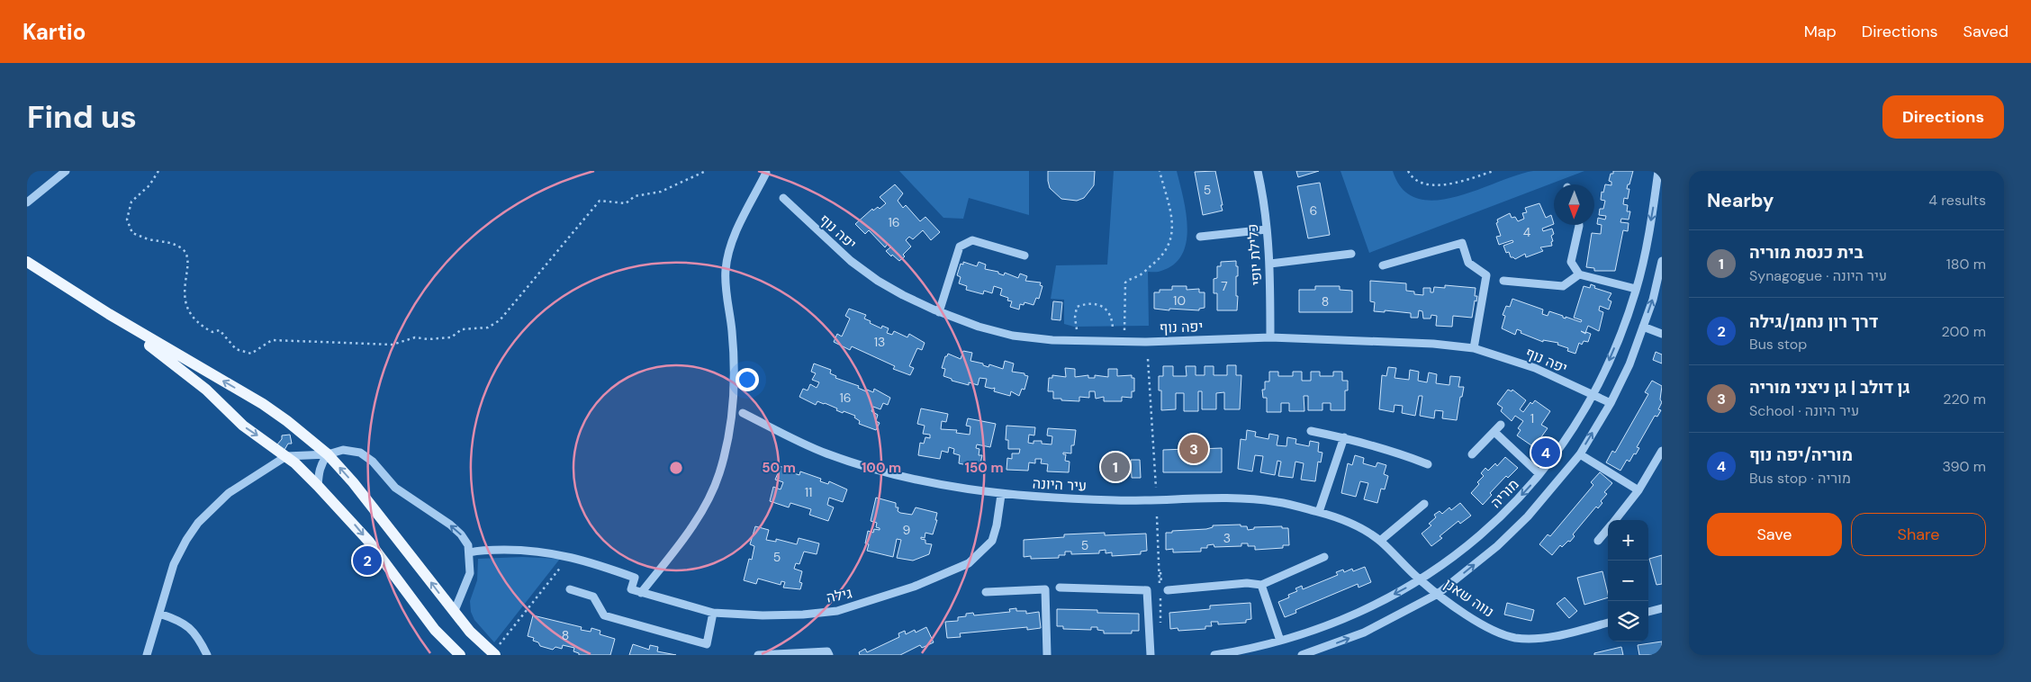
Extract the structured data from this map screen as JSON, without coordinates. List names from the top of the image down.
{
  "streets": {
    "street": [
      "יפה נוף",
      "כלילת יופי",
      "עיר היונה",
      "מוריה",
      "גילה",
      "נווה שאנן"
    ]
  },
  "crossings": [
    ["יפה נוף", "כלילת יופי"],
    ["יפה נוף", "מוריה"],
    ["עיר היונה", "מוריה"],
    ["עיר היונה", "גילה"],
    ["עיר היונה", "נווה שאנן"],
    ["מוריה", "נווה שאנן"]
  ],
  "house_numbers": [
    "5",
    "6",
    "16",
    "4",
    "7",
    "10",
    "8",
    "13",
    "16",
    "1",
    "11",
    "9",
    "3",
    "5",
    "5",
    "8"
  ],
  "north": "bottom",
  "page": {
    "header": "Kartio",
    "nav": ["Map", "Directions", "Saved"],
    "buttons": [
      "Directions",
      ["Save", "Share"]
    ],
    "title": "Find us",
    "heading": ["Nearby", "4 results"],
    "list": [
      {
        "mark": "1",
        "name": "בית כנסת מוריה",
        "note": "Synagogue · עיר היונה",
        "value": "180 m"
      },
      {
        "mark": "2",
        "name": "דרך רון נחמן/גילה",
        "note": "Bus stop",
        "value": "200 m"
      },
      {
        "mark": "3",
        "name": "גן דולב | גן ניצני מוריה",
        "note": "School · עיר היונה",
        "value": "220 m"
      },
      {
        "mark": "4",
        "name": "מוריה/יפה נוף",
        "note": "Bus stop · מוריה",
        "value": "390 m"
      }
    ],
    "pins": [
      "3",
      "4",
      "1",
      "2"
    ],
    "map_buttons": ["+", "−"]
  },
  "rings": ["50 m", "100 m", "150 m"]
}
